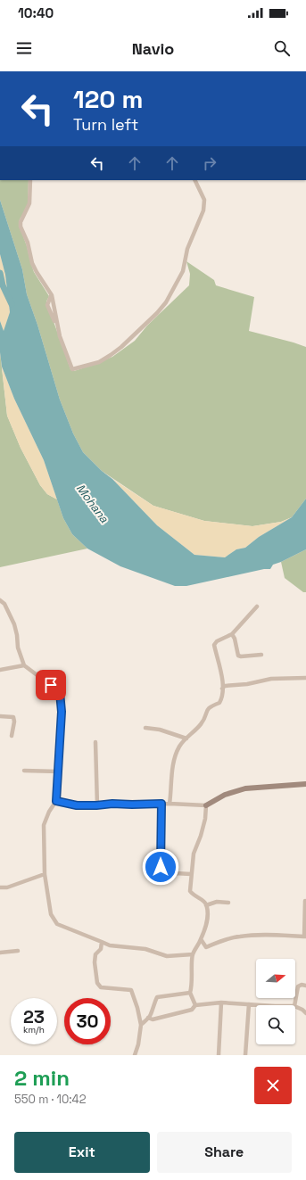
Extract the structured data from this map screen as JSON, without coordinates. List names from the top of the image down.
{
  "water": ["Mohana"],
  "north": "right",
  "page": {
    "status": "10:40",
    "header": "Navio",
    "turn": ["120 m", "Turn left"],
    "speed": "23 km/h",
    "limit": "30",
    "heading": ["2 min", "550 m · 10:42"],
    "buttons": ["Exit", "Share"]
  }
}
